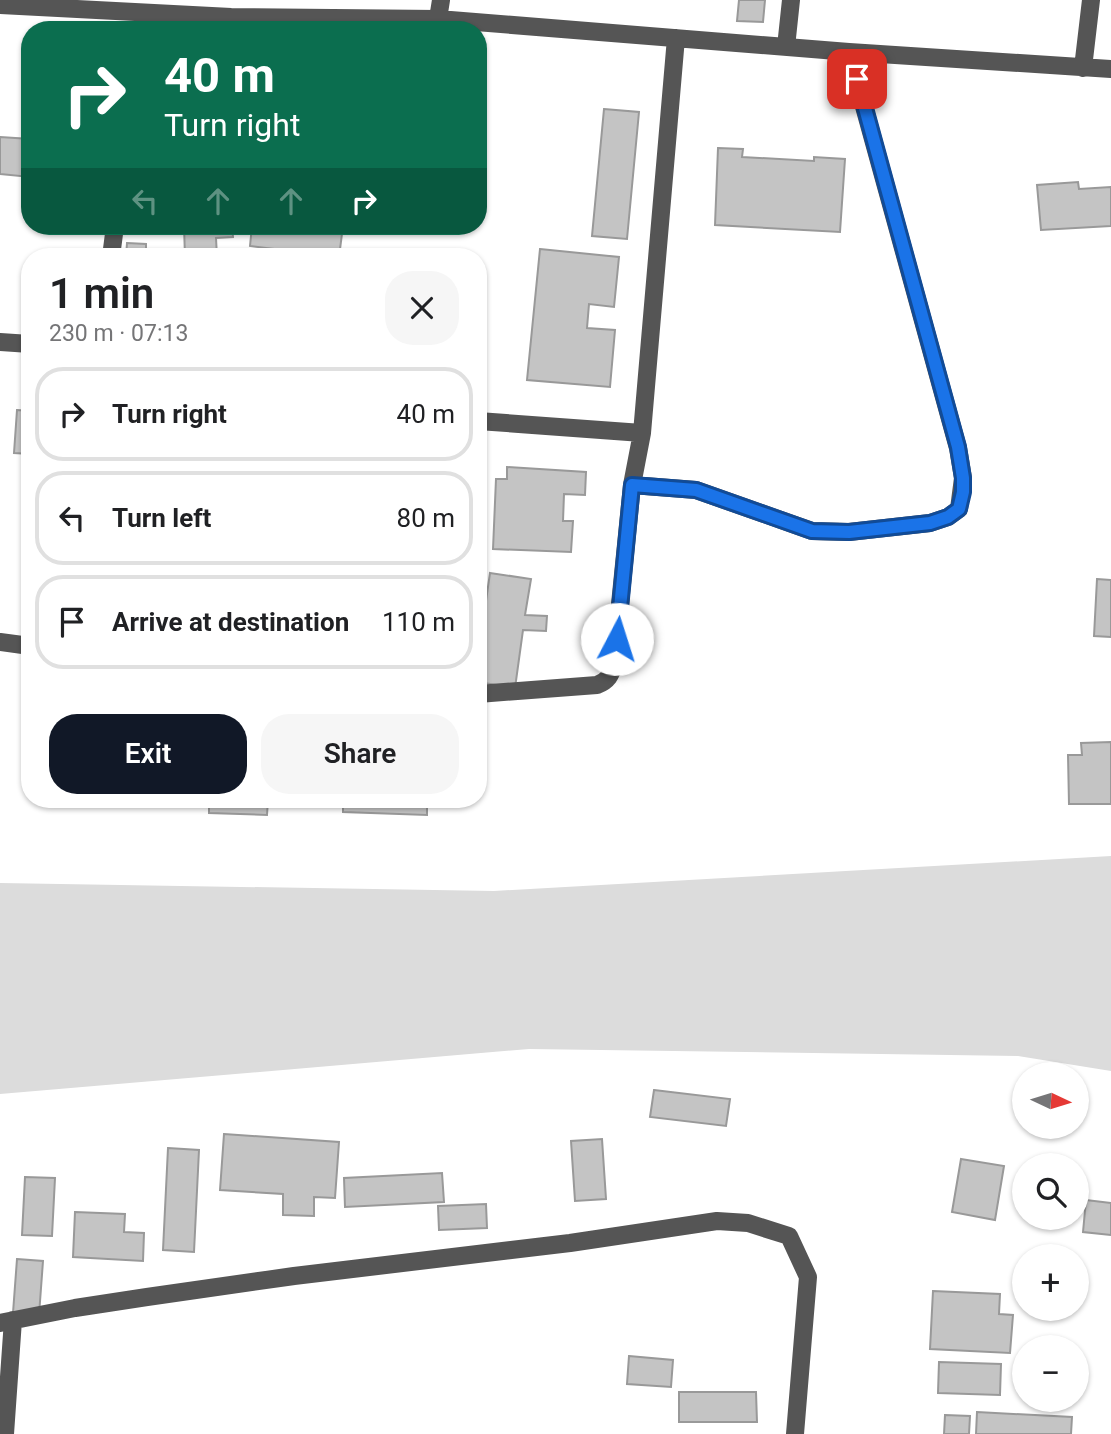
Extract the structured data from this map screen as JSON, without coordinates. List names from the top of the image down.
{
  "north": "right",
  "page": {
    "turn": ["40 m", "Turn right"],
    "heading": ["1 min", "230 m · 07:13"],
    "list": [
      {
        "name": "Turn right",
        "value": "40 m"
      },
      {
        "name": "Turn left",
        "value": "80 m"
      },
      {
        "name": "Arrive at destination",
        "value": "110 m"
      }
    ],
    "buttons": ["Exit", "Share"],
    "map_buttons": ["+", "−"]
  }
}
